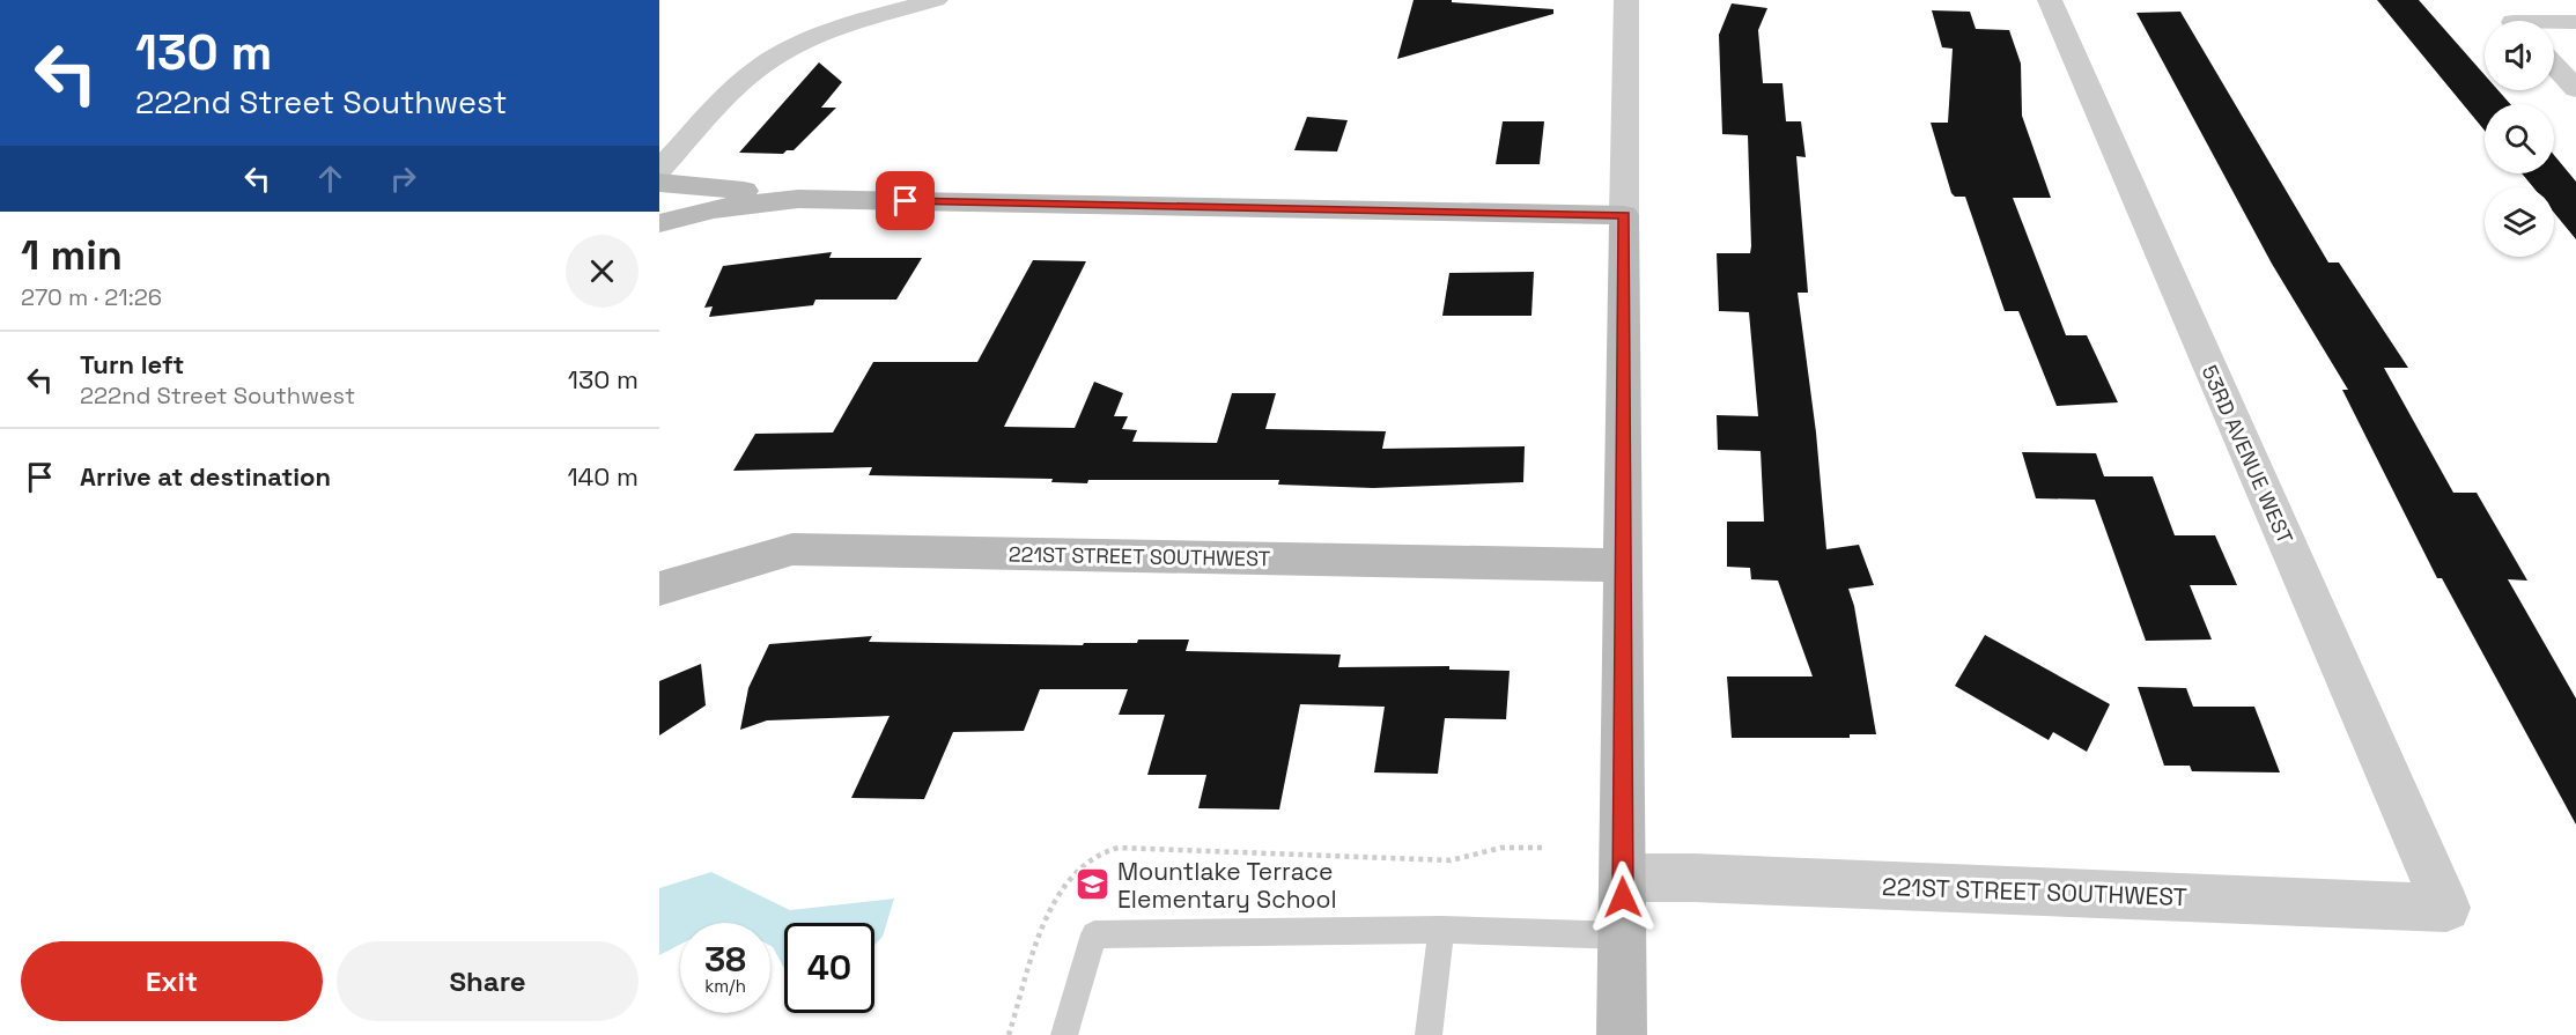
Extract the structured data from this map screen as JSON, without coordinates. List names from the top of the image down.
{
  "streets": {
    "street": ["53RD AVENUE WEST", "221ST STREET SOUTHWEST"]
  },
  "crossings": [
    ["53RD AVENUE WEST", "221ST STREET SOUTHWEST"]
  ],
  "places": {
    "school or university": ["Mountlake Terrace Elementary School"]
  },
  "page": {
    "turn": ["130 m", "222nd Street Southwest"],
    "heading": ["1 min", "270 m · 21:26"],
    "list": [
      {
        "name": "Turn left",
        "note": "222nd Street Southwest",
        "value": "130 m"
      },
      {
        "name": "Arrive at destination",
        "value": "140 m"
      }
    ],
    "speed": "38 km/h",
    "limit": "40",
    "buttons": ["Exit", "Share"]
  }
}
